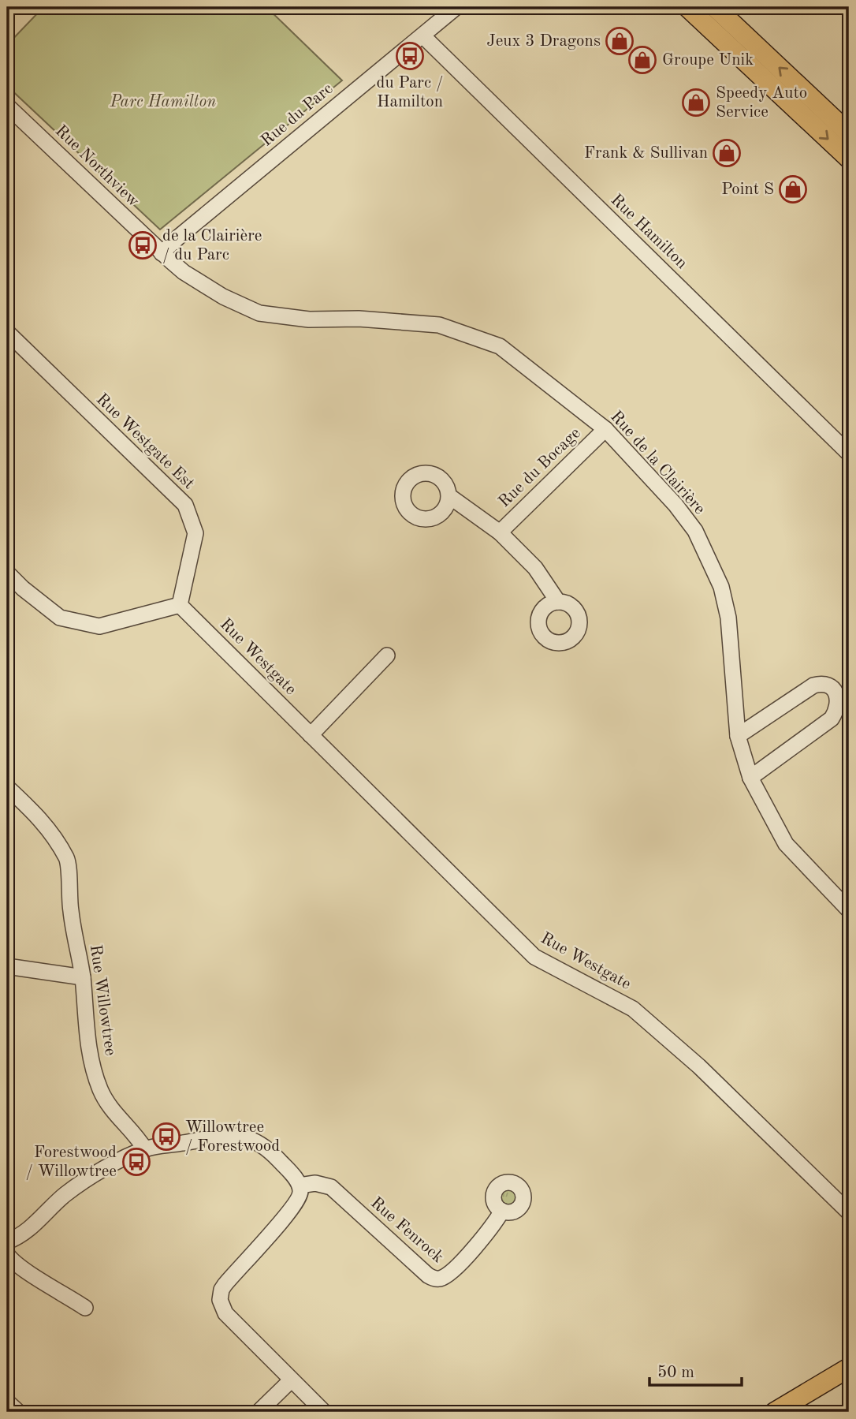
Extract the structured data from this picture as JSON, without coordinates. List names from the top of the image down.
{
  "streets": {
    "street": [
      "Rue du Parc",
      "Rue Northview",
      "Rue Hamilton",
      "Rue Westgate Est",
      "Rue de la Clairière",
      "Rue du Bocage",
      "Rue Westgate",
      "Rue Willowtree",
      "Rue Fenrock"
    ]
  },
  "crossings": [
    ["Rue du Parc", "Rue Northview"],
    ["Rue du Parc", "Rue Hamilton"],
    ["Rue du Parc", "Rue de la Clairière"],
    ["Rue Northview", "Rue de la Clairière"],
    ["Rue Westgate Est", "Rue Westgate"],
    ["Rue de la Clairière", "Rue du Bocage"]
  ],
  "parks": ["Parc Hamilton"],
  "places": {
    "shop": [
      "Jeux 3 Dragons",
      "Groupe Unik",
      "Speedy Auto Service",
      "Frank & Sullivan",
      "Point S"
    ],
    "bus stop": [
      "du Parc / Hamilton",
      "de la Clairière / du Parc",
      "Willowtree / Forestwood",
      "Forestwood / Willowtree"
    ]
  },
  "scale_bar": "50 m"
}
